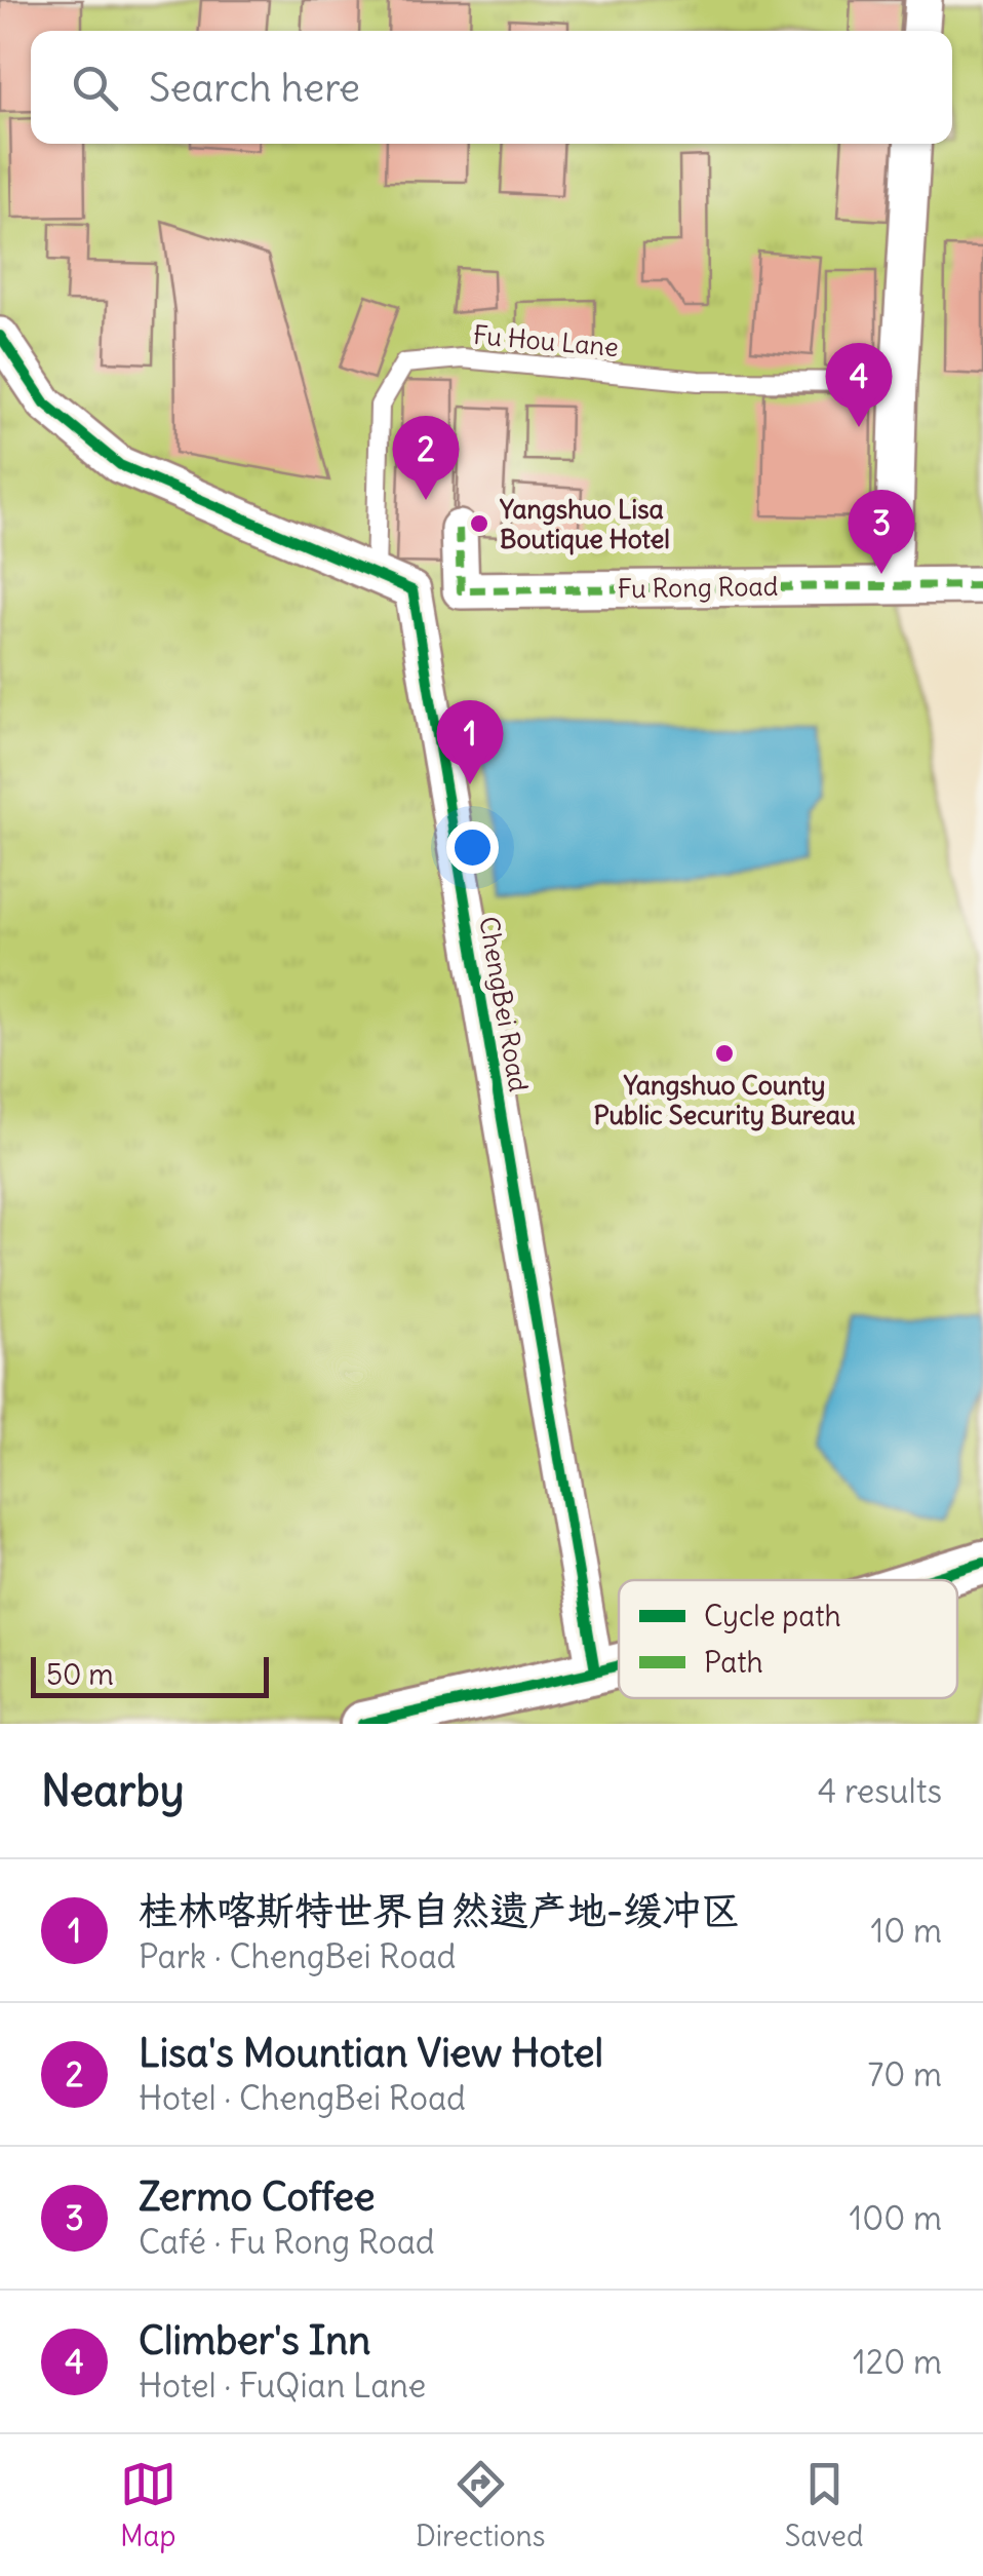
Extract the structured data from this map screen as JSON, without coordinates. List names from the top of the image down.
{
  "streets": {
    "street": ["Fu Rong Road", "ChengBei Road"],
    "lane": ["Fu Hou Lane"]
  },
  "crossings": [
    ["Fu Rong Road", "ChengBei Road"]
  ],
  "places": ["Yangshuo Lisa Boutique Hotel", "Yangshuo County Public Security Bureau"],
  "legend": ["Cycle path", "Path"],
  "scale_bar": "50 m",
  "page": {
    "search": "Search here",
    "pins": [
      "4",
      "2",
      "3",
      "1"
    ],
    "scale": "50 m",
    "heading": ["Nearby", "4 results"],
    "list": [
      {
        "mark": "1",
        "name": "桂林喀斯特世界自然遗产地-缓冲区",
        "note": "Park · ChengBei Road",
        "value": "10 m"
      },
      {
        "mark": "2",
        "name": "Lisa's Mountian View Hotel",
        "note": "Hotel · ChengBei Road",
        "value": "70 m"
      },
      {
        "mark": "3",
        "name": "Zermo Coffee",
        "note": "Café · Fu Rong Road",
        "value": "100 m"
      },
      {
        "mark": "4",
        "name": "Climber's Inn",
        "note": "Hotel · FuQian Lane",
        "value": "120 m"
      }
    ],
    "nav": ["Map", "Directions", "Saved"]
  }
}
